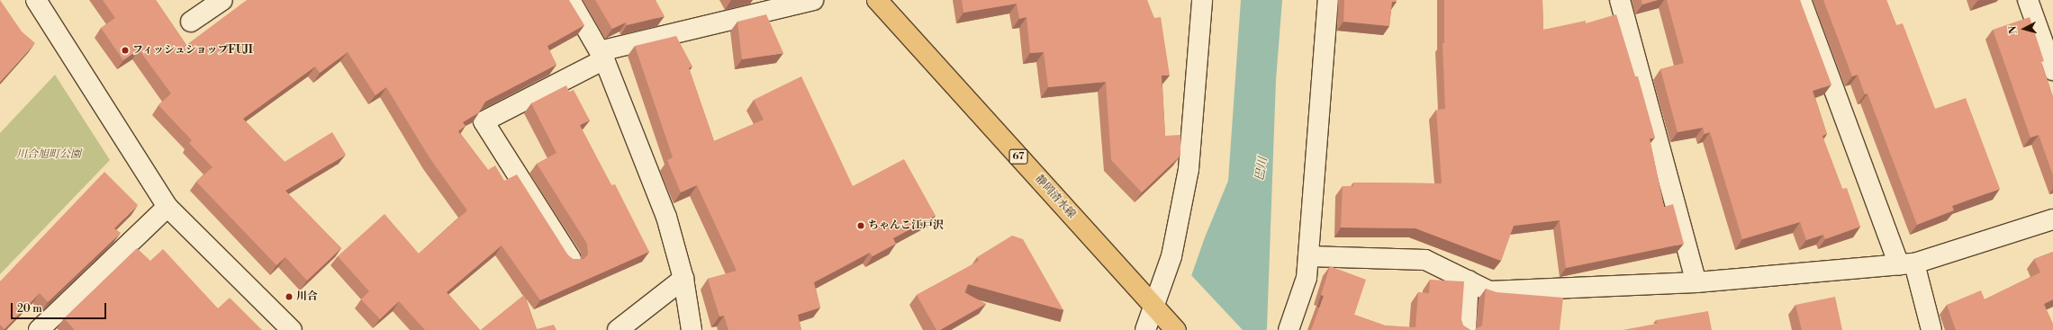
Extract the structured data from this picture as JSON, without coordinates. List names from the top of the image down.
{
  "streets": {
    "main road": ["67", "静岡清水線"]
  },
  "water": ["巴川"],
  "parks": ["川合旭町公園"],
  "places": ["フィッシュショップFUJI", "ちゃんこ江戸沢", "川合"],
  "scale_bar": "20 m",
  "north": "left"
}
